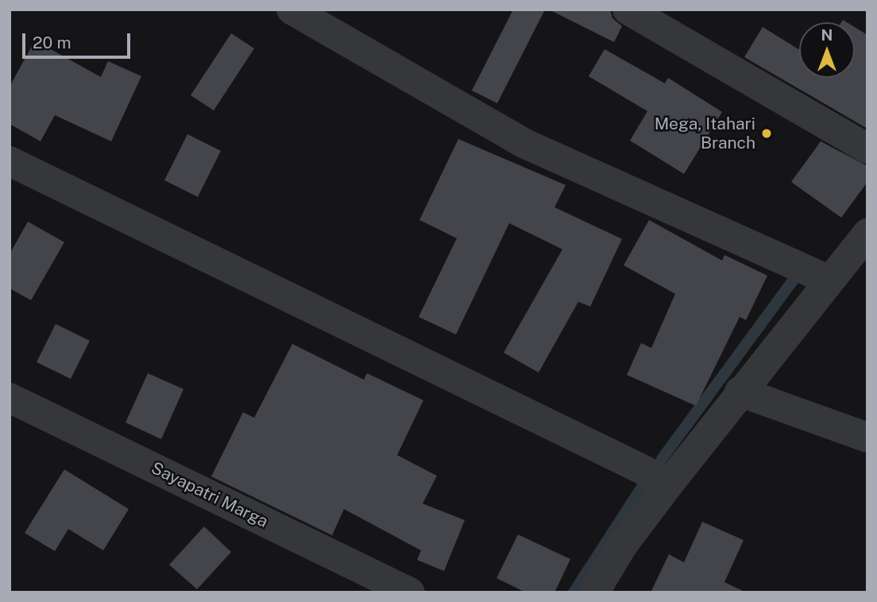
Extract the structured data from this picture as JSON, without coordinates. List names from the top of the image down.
{
  "streets": {
    "street": ["Sayapatri Marga"]
  },
  "places": ["Mega, Itahari Branch"],
  "scale_bar": "20 m",
  "north": "top"
}
